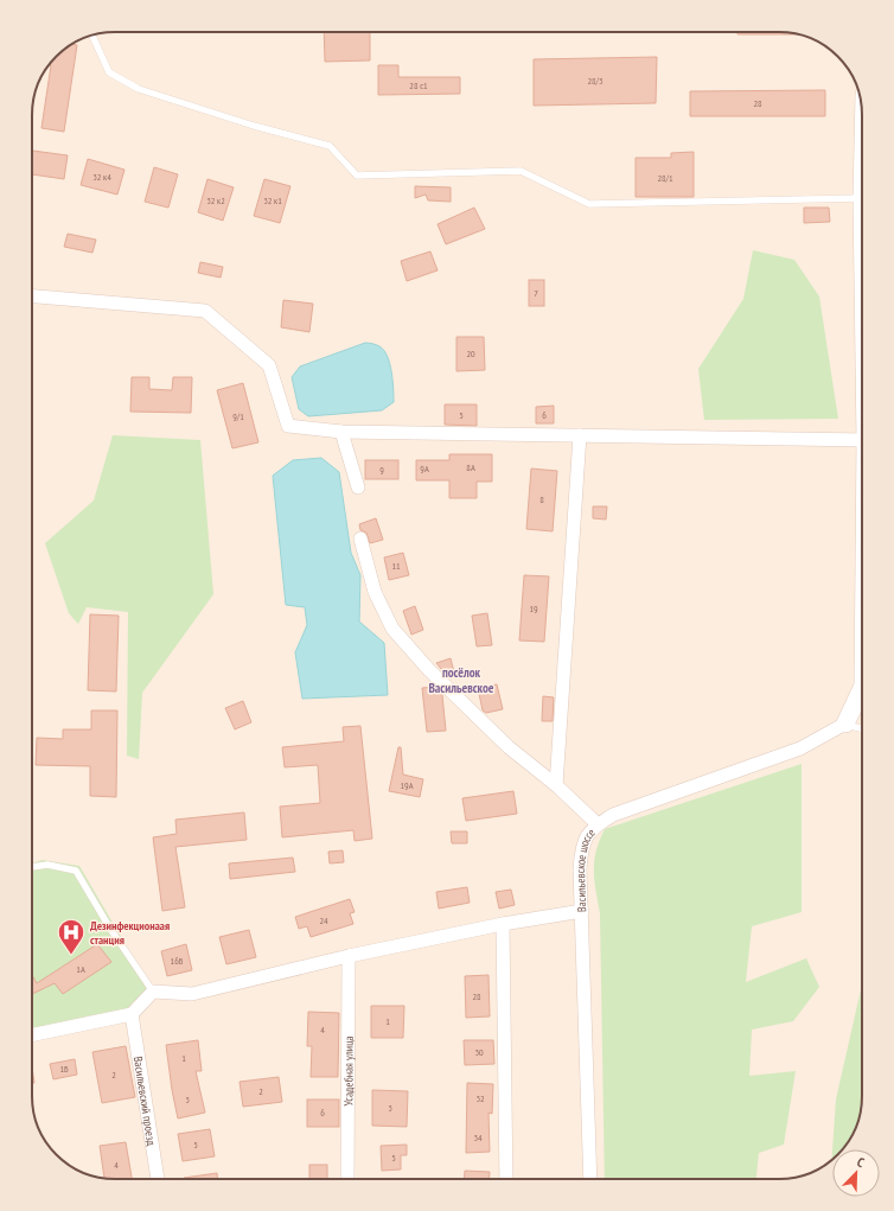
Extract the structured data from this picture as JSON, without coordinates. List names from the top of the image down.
{
  "streets": {
    "street": ["Васильевское шоссе", "Усадебная улица", "Васильевский проезд"]
  },
  "districts": ["посёлок Васильевское"],
  "places": {
    "hospital": ["Дезинфекционаая станция"]
  },
  "house_numbers": [
    "28/3",
    "28 с1",
    "28",
    "32 к4",
    "28/1",
    "32 к2",
    "32 к1",
    "7",
    "20",
    "5",
    "6",
    "9/1",
    "8А",
    "9А",
    "9",
    "8",
    "11",
    "19",
    "19А",
    "24",
    "16Б",
    "1А",
    "28",
    "1",
    "4",
    "30",
    "1",
    "1Б",
    "2",
    "2",
    "32",
    "3",
    "3",
    "6",
    "34",
    "5",
    "5",
    "4"
  ],
  "north": "top right"
}
